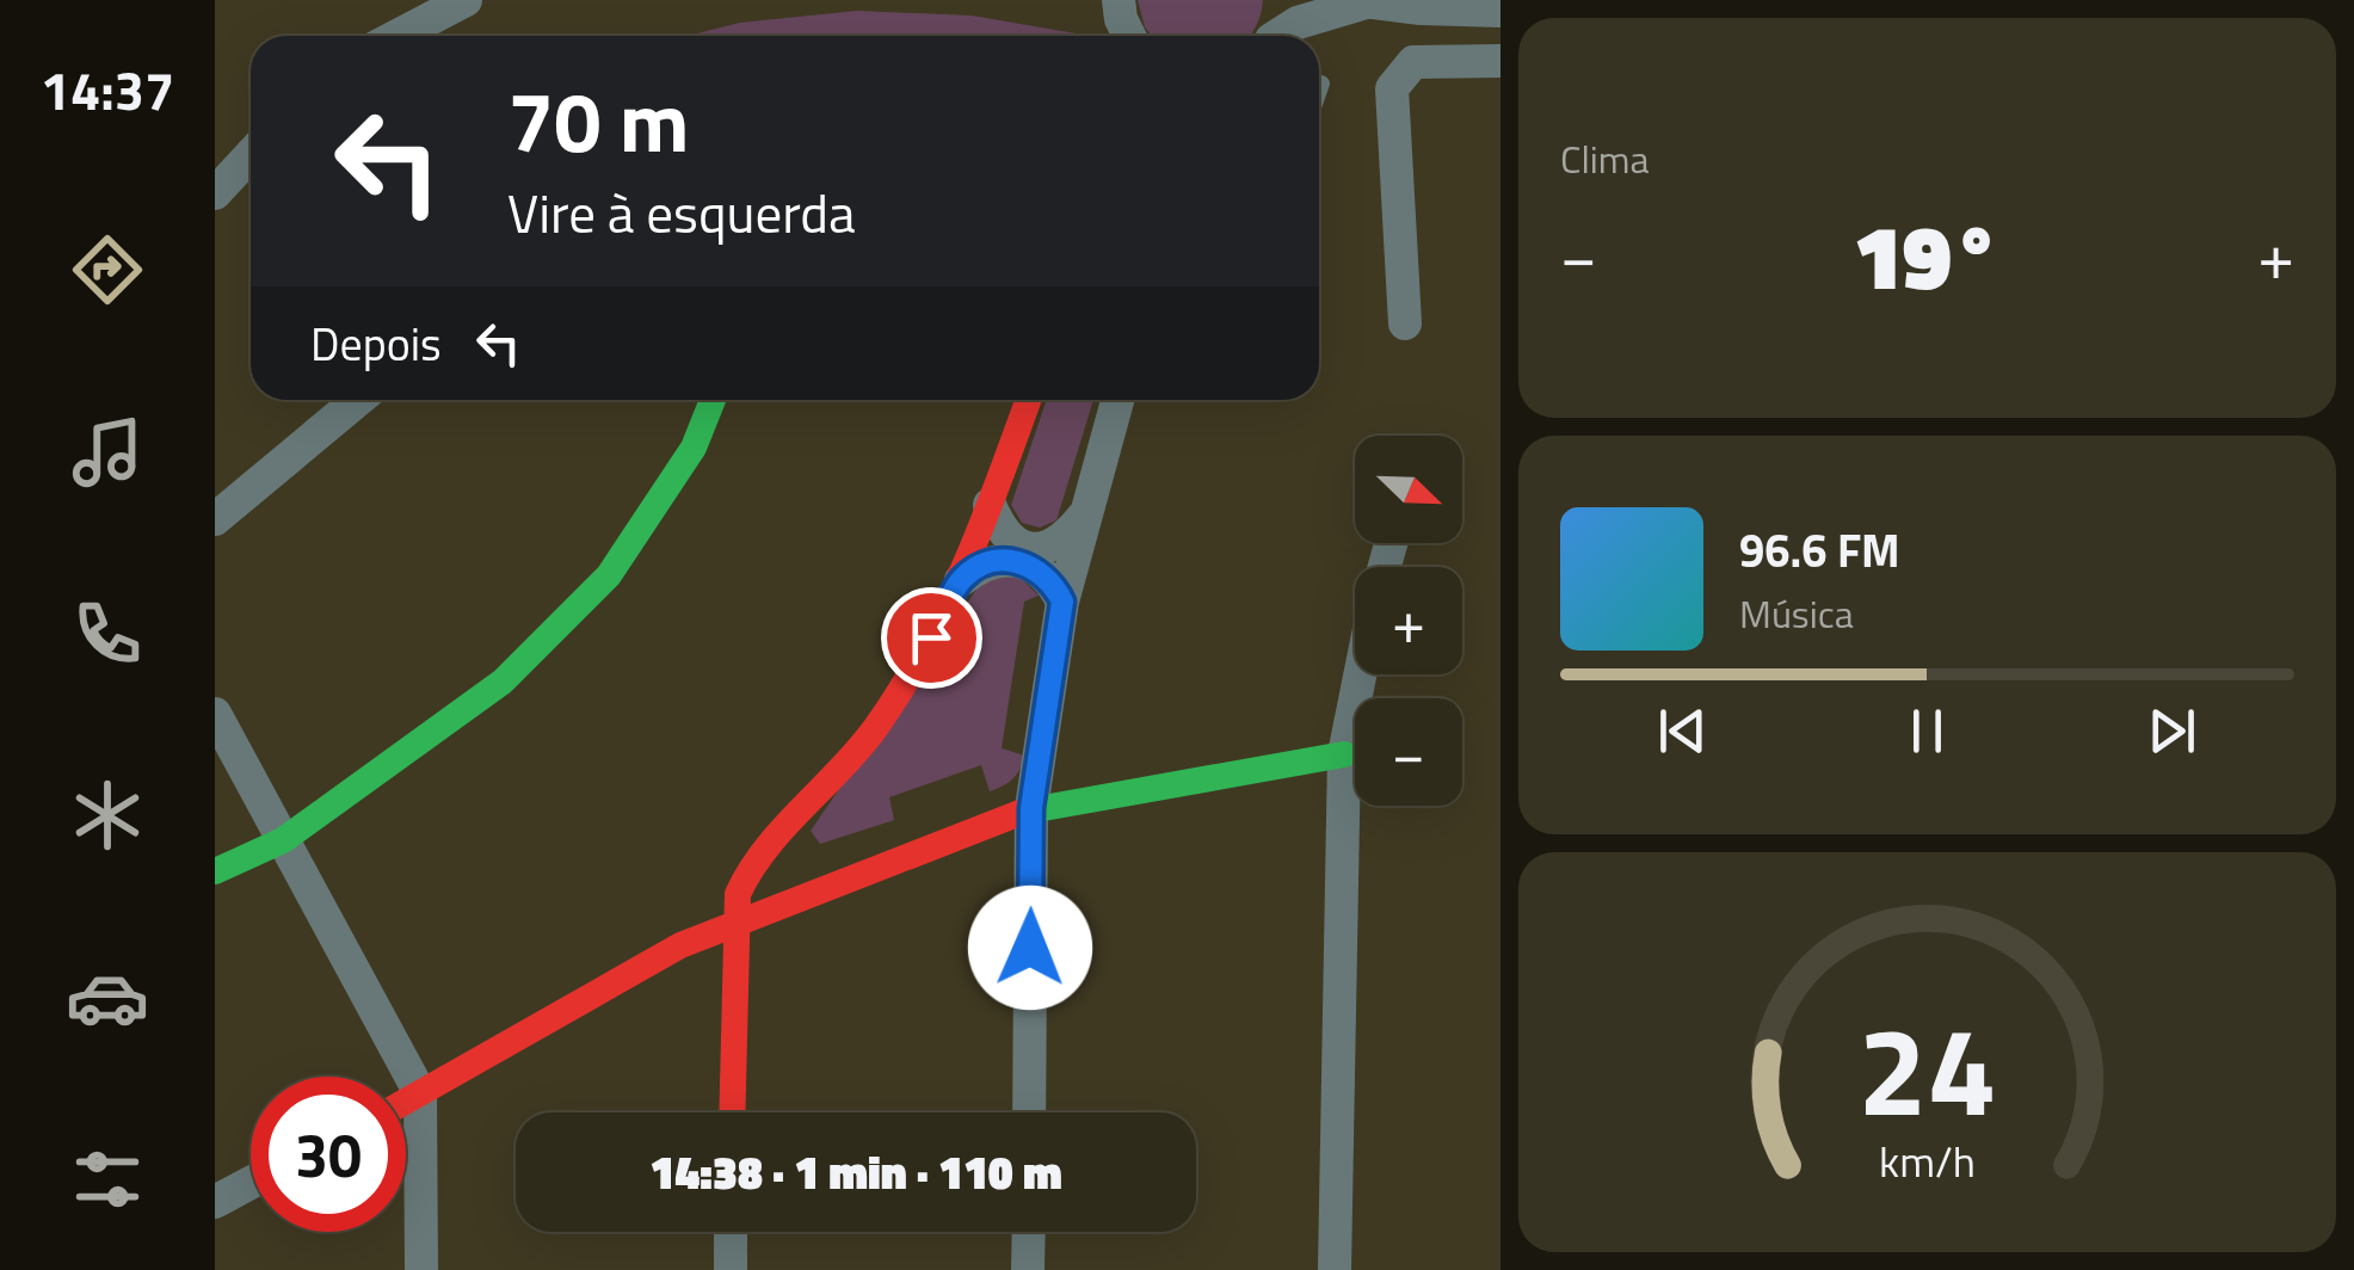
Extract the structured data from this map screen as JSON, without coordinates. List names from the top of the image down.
{
  "north": "bottom right",
  "page": {
    "tabs": "14:37",
    "tile": "Clima",
    "turn": ["70 m", "Vire à esquerda"],
    "heat": ["−", "19°", "+"],
    "then": "Depois",
    "map_buttons": ["+", "−"],
    "song": ["96.6 FM", "Música"],
    "limit": "30",
    "trip": "14:38 · 1 min · 110 m",
    "gauge": ["24", "km/h"]
  }
}
